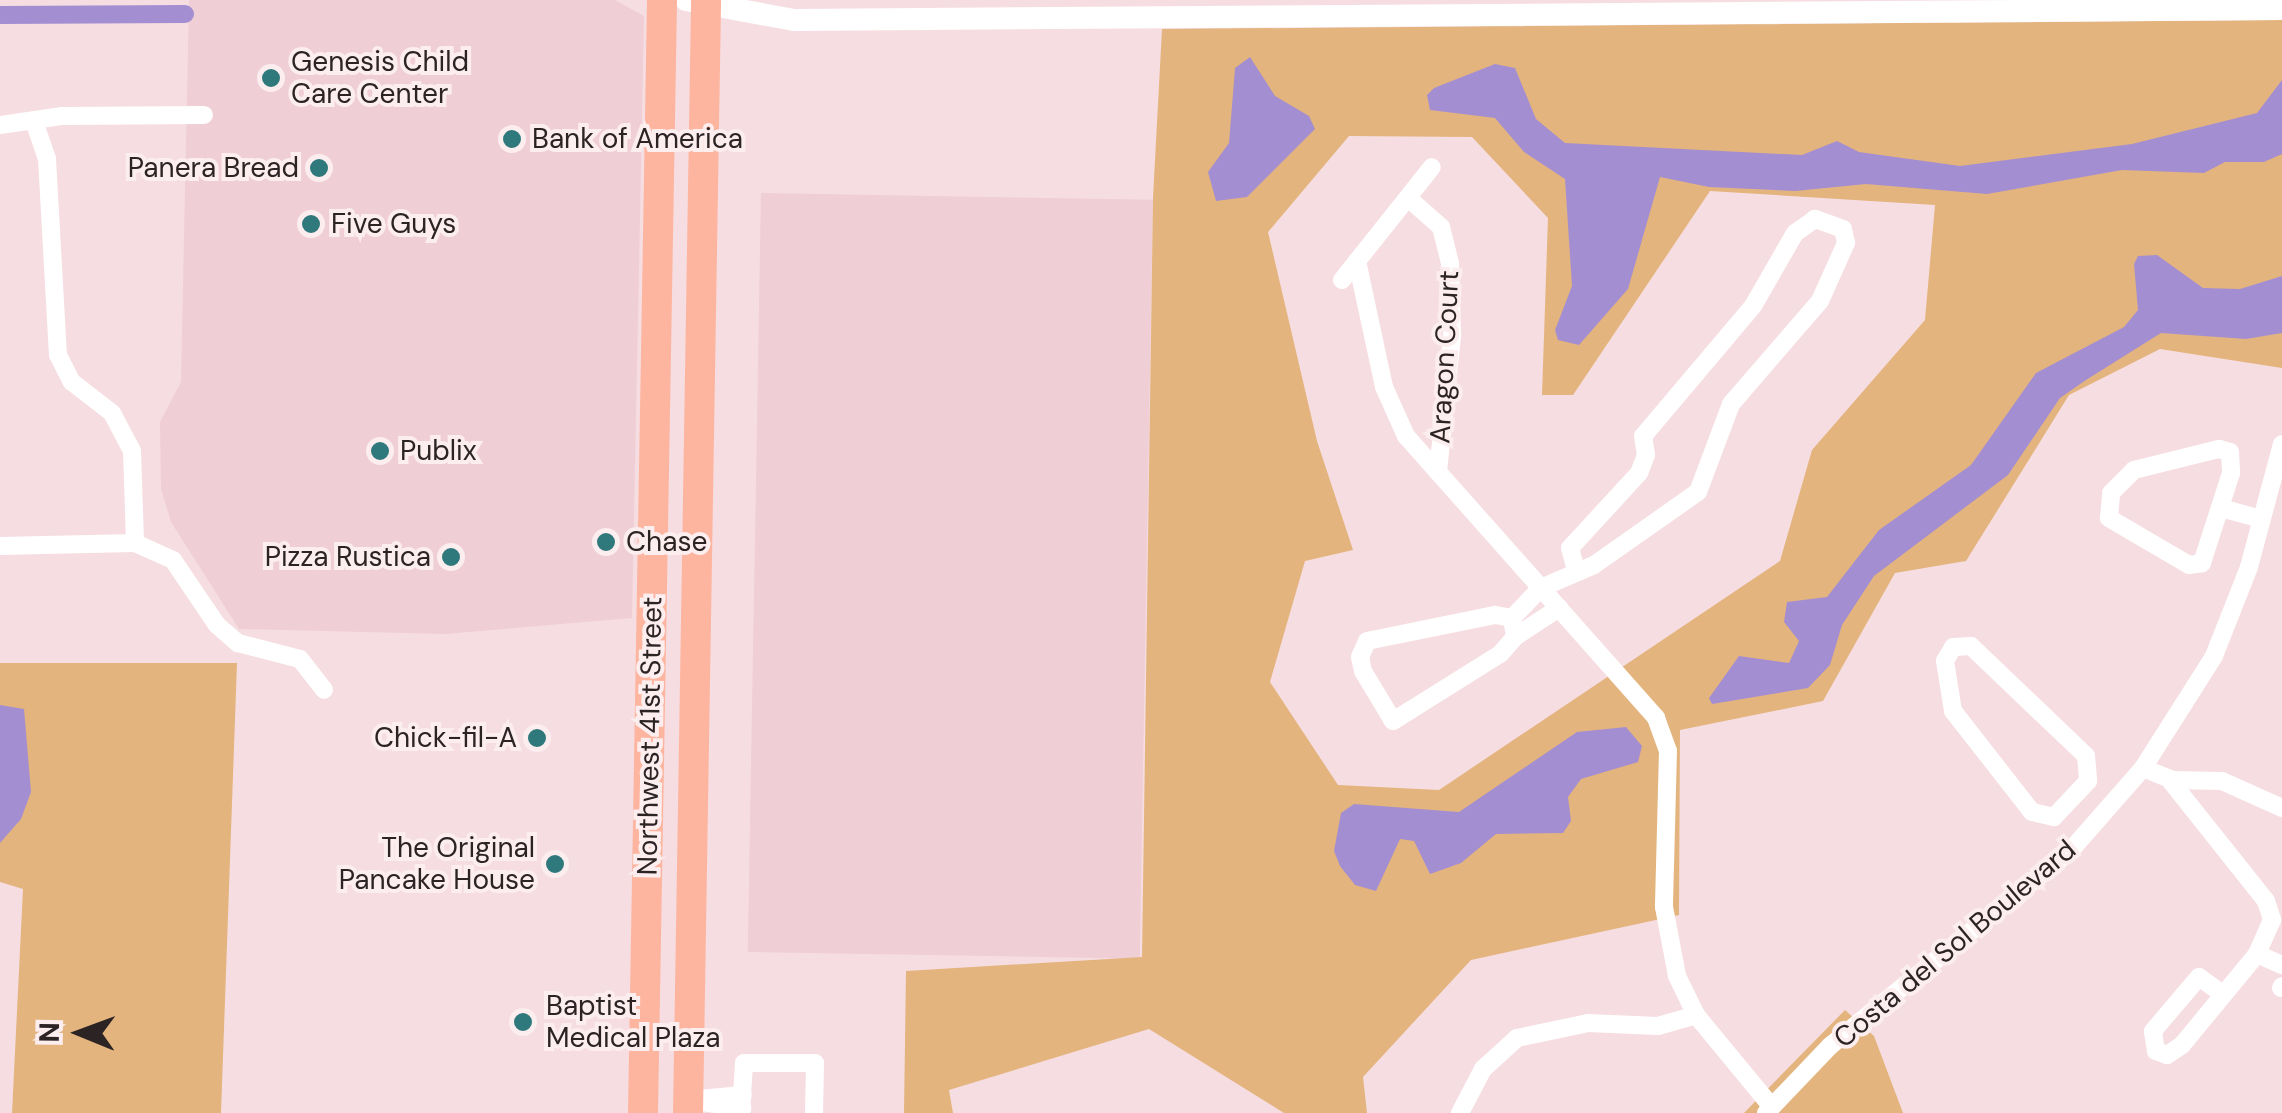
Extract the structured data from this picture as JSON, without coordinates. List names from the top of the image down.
{
  "streets": {
    "main road": ["Northwest 41st Street"],
    "street": ["Aragon Court", "Costa del Sol Boulevard"]
  },
  "places": [
    "Genesis Child Care Center",
    "Bank of America",
    "Panera Bread",
    "Five Guys",
    "Publix",
    "Chase",
    "Pizza Rustica",
    "Chick-fil-A",
    "The Original Pancake House",
    "Baptist Medical Plaza"
  ],
  "north": "left"
}
